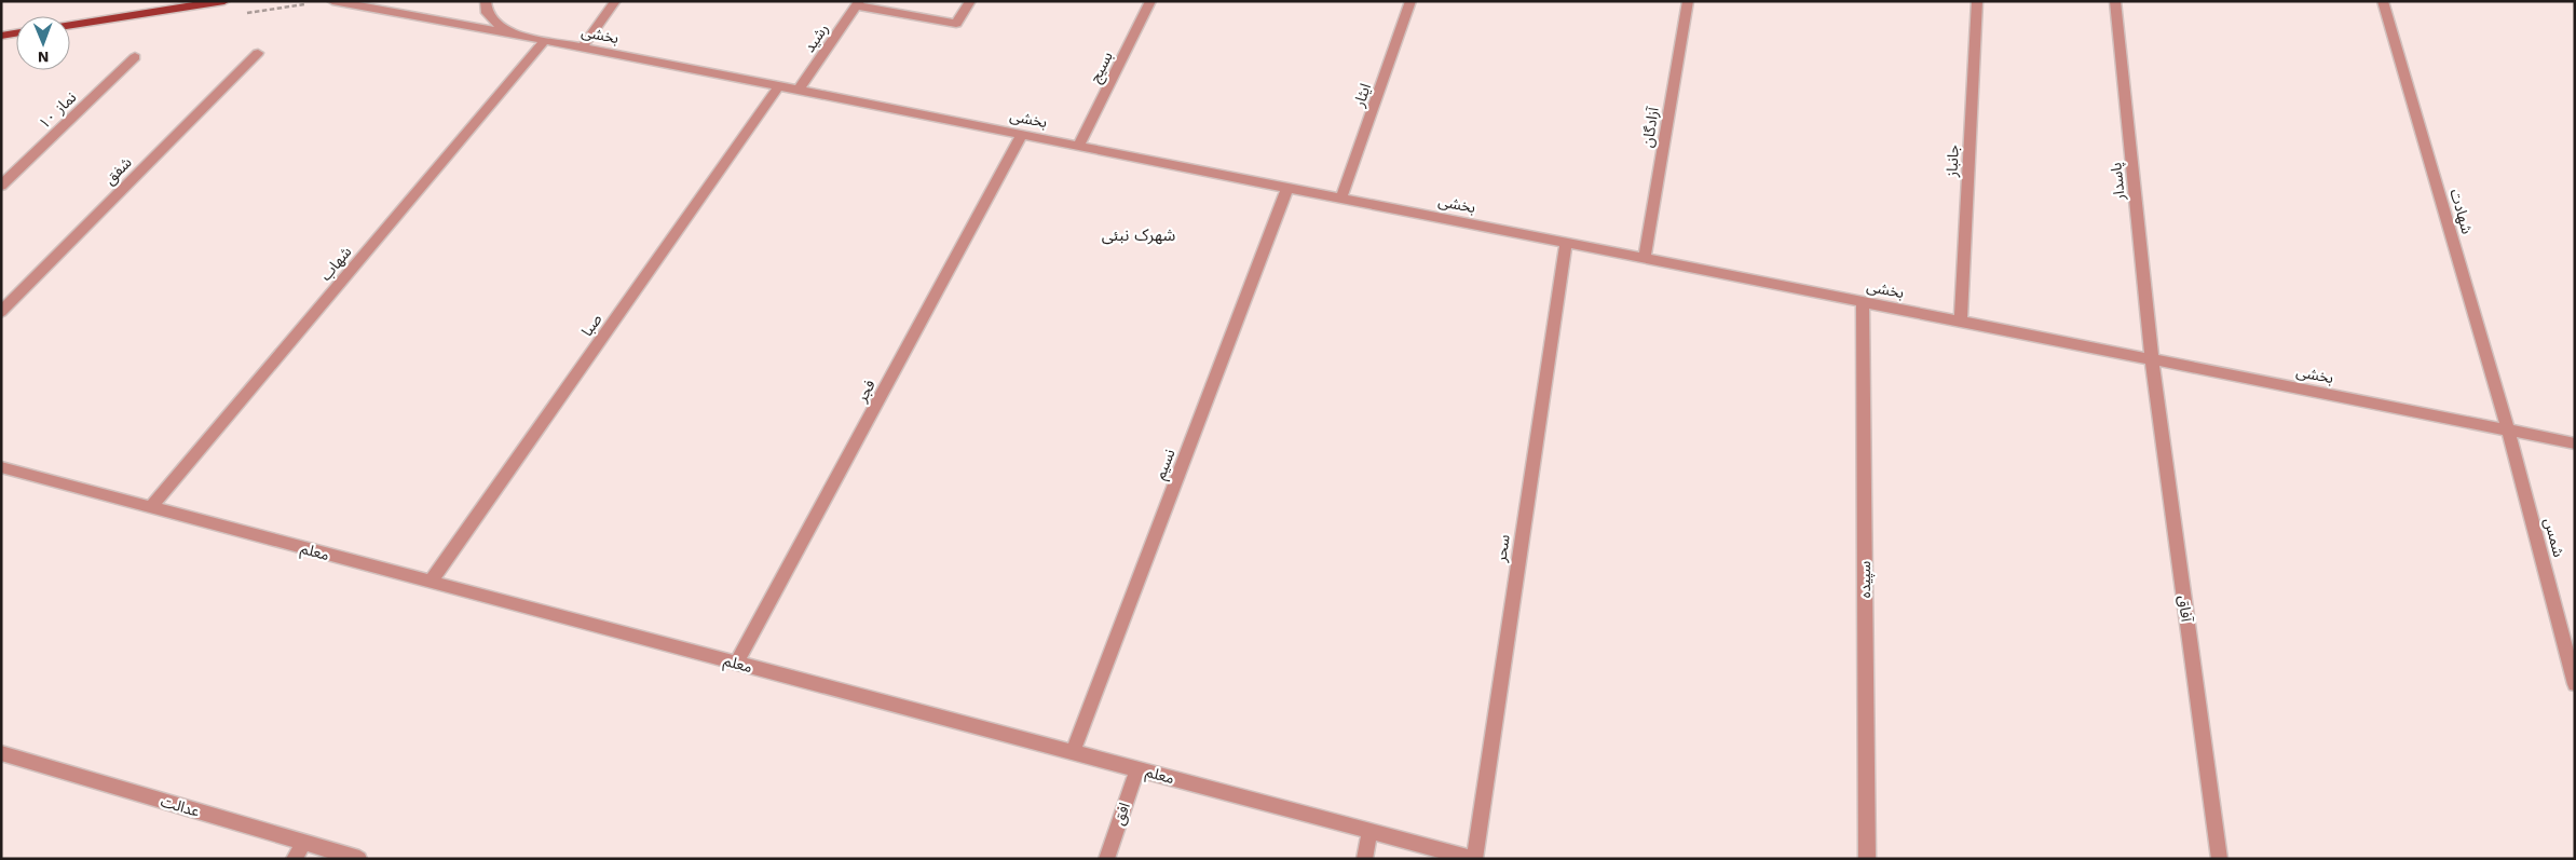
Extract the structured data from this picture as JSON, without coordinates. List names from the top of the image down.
{
  "streets": {
    "street": [
      "بخشی",
      "رشید",
      "بسیج",
      "ایثار",
      "نماز ۱۰",
      "آزادگان",
      "جانباز",
      "شفق",
      "پاسدار",
      "شهادت",
      "شهاب",
      "صبا",
      "فجر",
      "نسیم",
      "شمس",
      "سحر",
      "معلم",
      "سپیده",
      "آفاق",
      "عدالت",
      "افق"
    ]
  },
  "crossings": [
    ["بخشی", "رشید"],
    ["بخشی", "بسیج"],
    ["بخشی", "ایثار"],
    ["بخشی", "آزادگان"],
    ["بخشی", "جانباز"],
    ["بخشی", "پاسدار"],
    ["بخشی", "شهادت"],
    ["بخشی", "شهاب"],
    ["بخشی", "صبا"],
    ["بخشی", "فجر"],
    ["بخشی", "نسیم"],
    ["بخشی", "شمس"],
    ["بخشی", "سحر"],
    ["بخشی", "سپیده"],
    ["بخشی", "آفاق"],
    ["پاسدار", "آفاق"],
    ["شهادت", "شمس"],
    ["شهاب", "معلم"],
    ["صبا", "معلم"],
    ["فجر", "معلم"],
    ["نسیم", "معلم"],
    ["سحر", "معلم"],
    ["معلم", "افق"]
  ],
  "districts": ["شهرک نبئی"],
  "north": "bottom"
}
